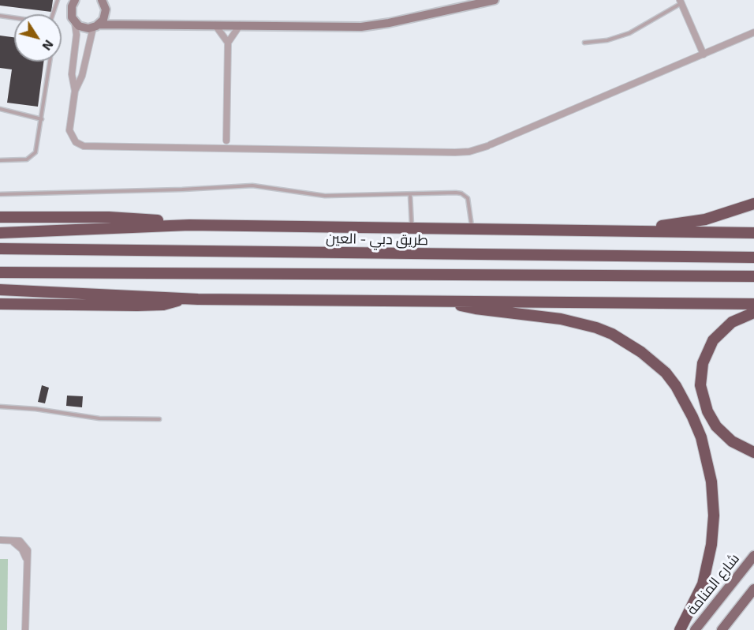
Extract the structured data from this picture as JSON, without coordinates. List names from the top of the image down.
{
  "streets": {
    "highway": ["طريق دبي - العين"],
    "main road": ["شارع المنامة"]
  },
  "north": "bottom right"
}
